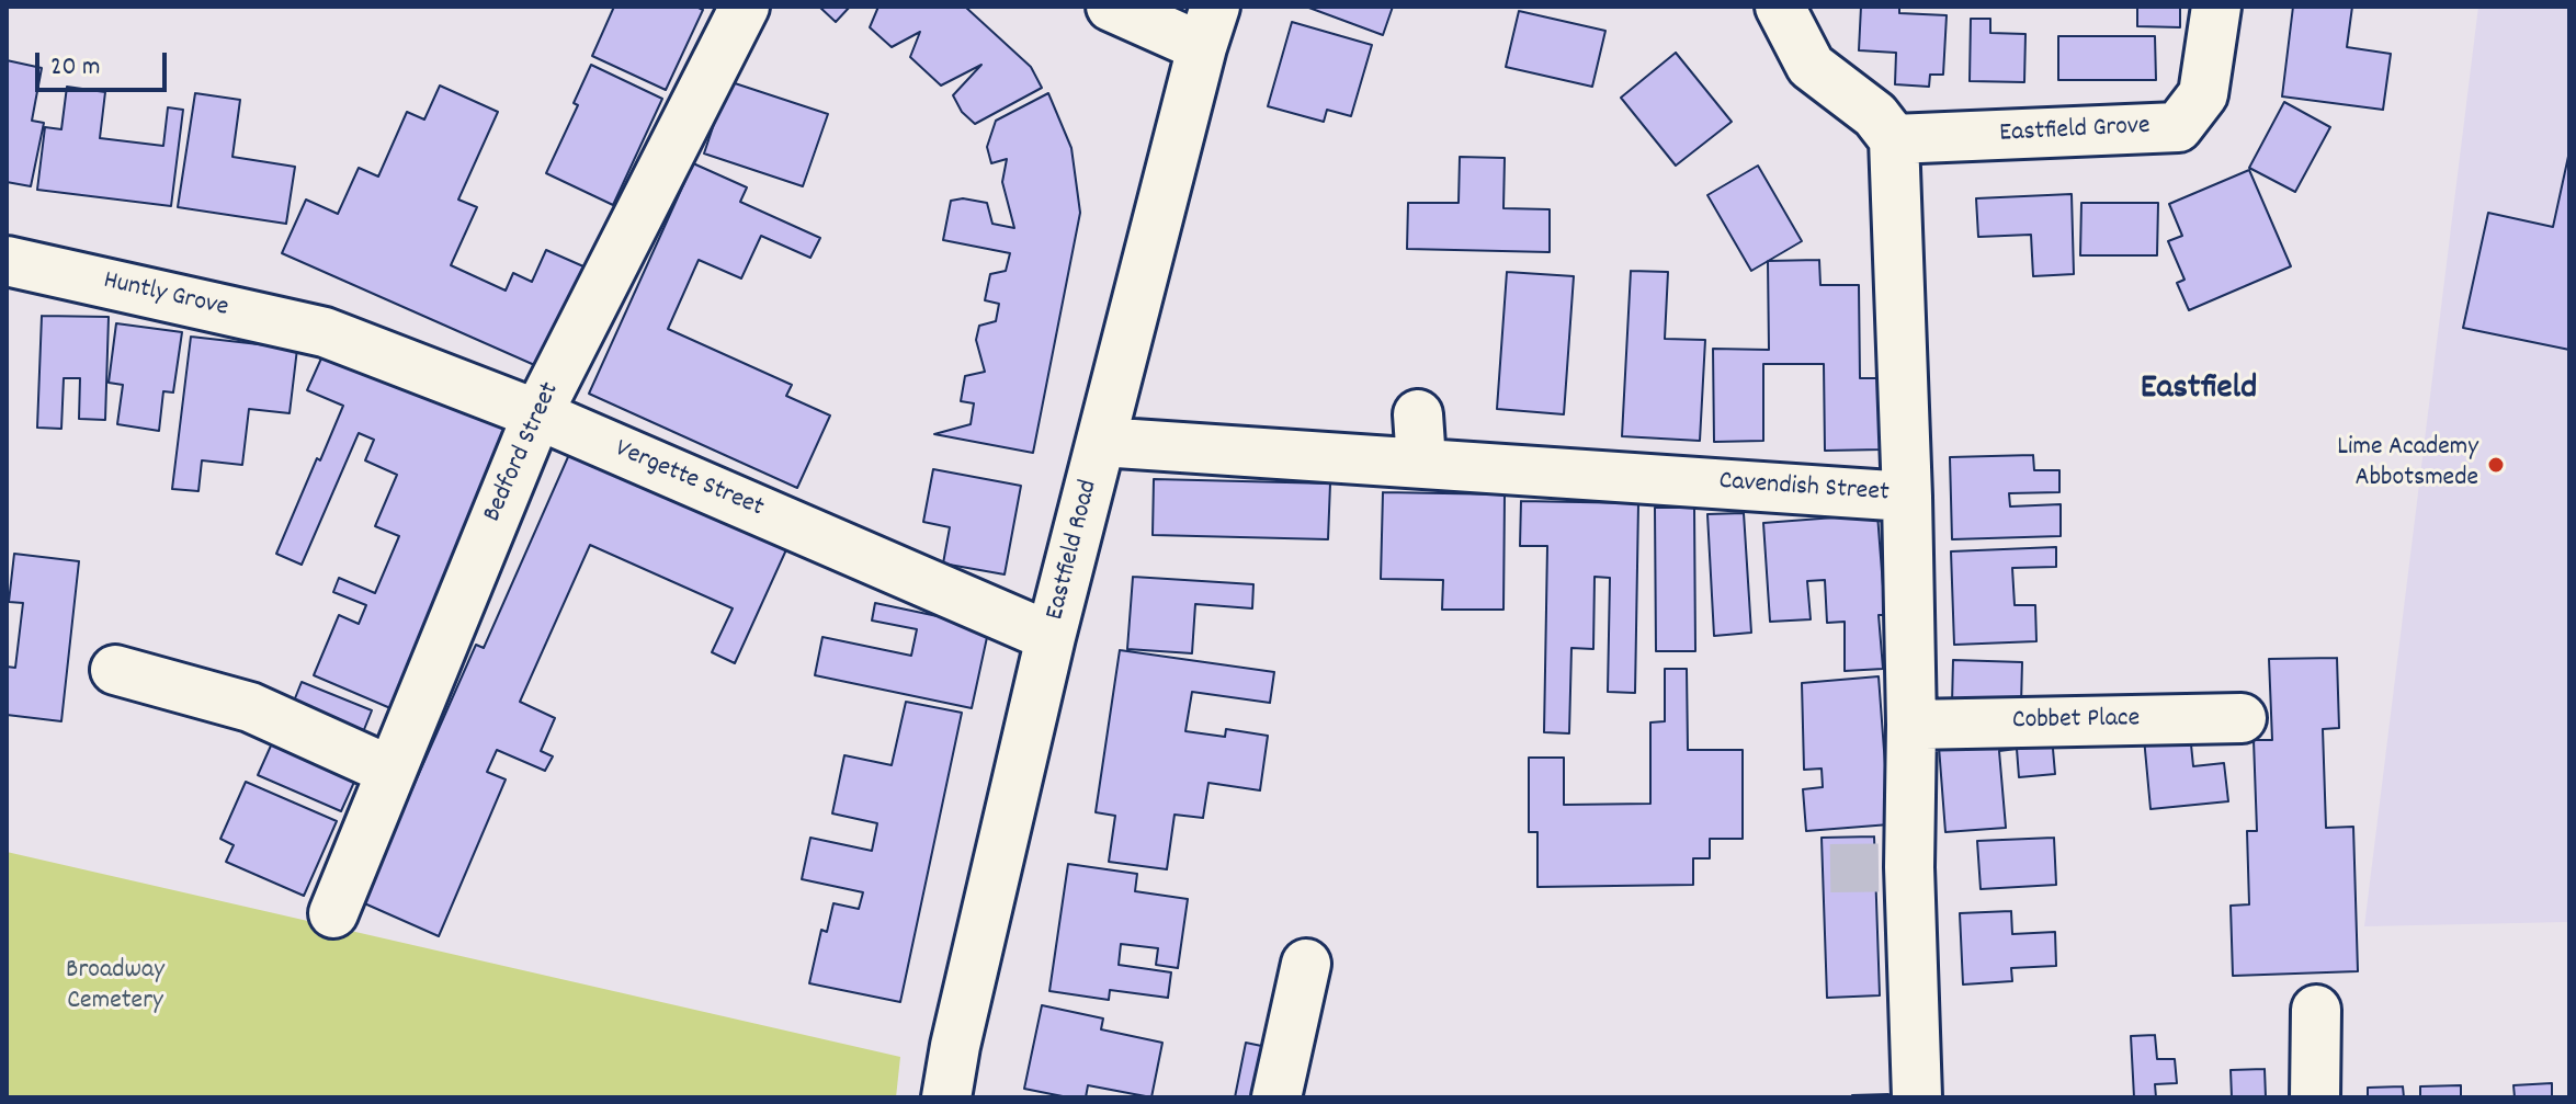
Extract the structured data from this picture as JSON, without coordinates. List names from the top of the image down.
{
  "streets": {
    "street": [
      "Eastfield Grove",
      "Huntly Grove",
      "Bedford Street",
      "Vergette Street",
      "Cavendish Street",
      "Eastfield Road",
      "Cobbet Place"
    ]
  },
  "crossings": [
    ["Huntly Grove", "Vergette Street"],
    ["Bedford Street", "Vergette Street"],
    ["Vergette Street", "Eastfield Road"],
    ["Cavendish Street", "Eastfield Road"],
    ["Cavendish Street", "Cobbet Place"]
  ],
  "districts": ["Eastfield"],
  "parks": ["Broadway Cemetery"],
  "places": ["Lime Academy Abbotsmede"],
  "scale_bar": "20 m"
}
